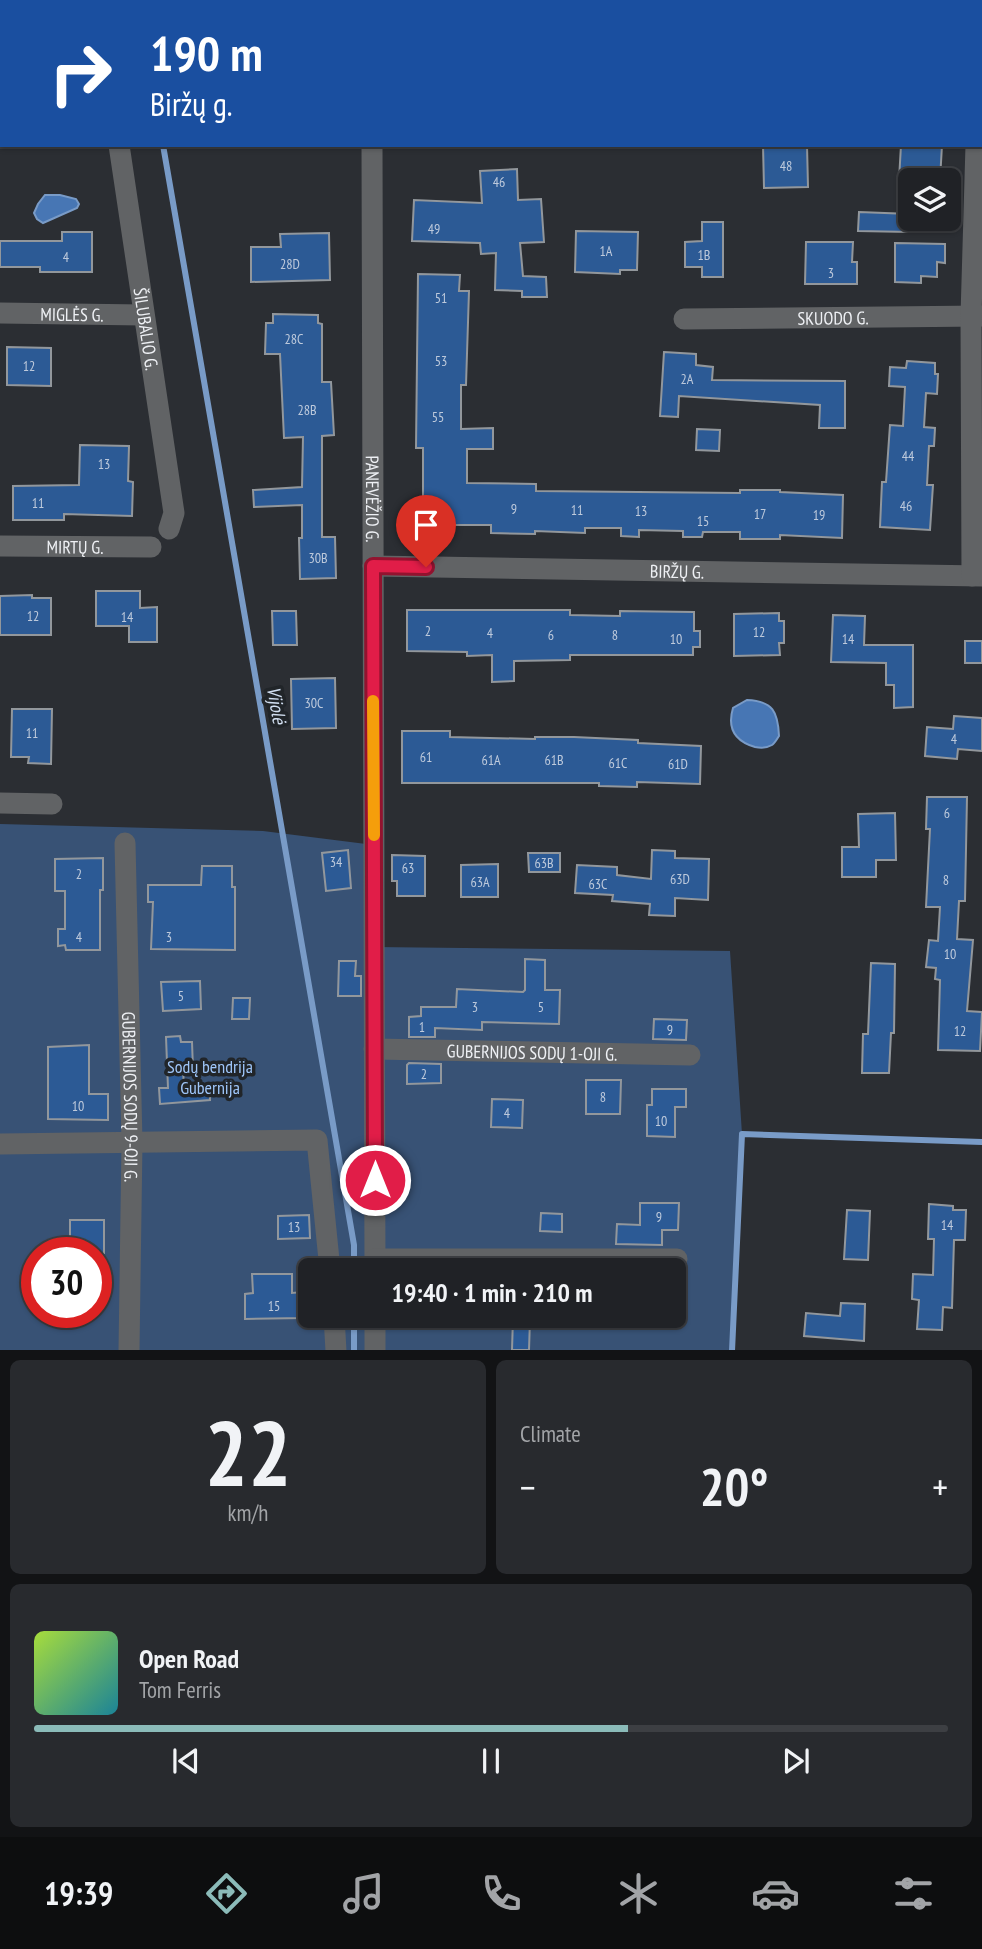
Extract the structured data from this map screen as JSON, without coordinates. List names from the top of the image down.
{
  "streets": {
    "street": [
      "MIGLĖS G.",
      "SKUODO G.",
      "ŠILUBALIO G.",
      "PANEVĖŽIO G.",
      "MIRTŲ G.",
      "BIRŽŲ G.",
      "GUBERNIJOS SODŲ 1-OJI G.",
      "GUBERNIJOS SODŲ 9-OJI G."
    ]
  },
  "crossings": [
    ["MIGLĖS G.", "ŠILUBALIO G."],
    ["PANEVĖŽIO G.", "BIRŽŲ G."],
    ["PANEVĖŽIO G.", "GUBERNIJOS SODŲ 1-OJI G."]
  ],
  "water": ["Vijolė"],
  "parks": ["Sodų bendrija Gubernija"],
  "house_numbers": [
    "48",
    "46",
    "49",
    "1A",
    "1B",
    "4",
    "28D",
    "3",
    "51",
    "28C",
    "53",
    "12",
    "2A",
    "28B",
    "55",
    "44",
    "13",
    "11",
    "46",
    "9",
    "11",
    "13",
    "17",
    "19",
    "15",
    "30B",
    "12",
    "14",
    "2",
    "12",
    "4",
    "6",
    "8",
    "10",
    "14",
    "30C",
    "11",
    "4",
    "61",
    "61A",
    "61B",
    "61C",
    "61D",
    "6",
    "34",
    "63B",
    "63",
    "2",
    "63D",
    "8",
    "63A",
    "63C",
    "4",
    "3",
    "10",
    "5",
    "3",
    "5",
    "1",
    "9",
    "12",
    "2",
    "8",
    "10",
    "4",
    "10",
    "9",
    "14",
    "13",
    "15"
  ],
  "page": {
    "turn": ["190 m", "Biržų g."],
    "limit": "30",
    "trip": "19:40 · 1 min · 210 m",
    "tile": [
      ["22", "km/h"],
      "Climate"
    ],
    "heat": ["−", "20°", "+"],
    "song": ["Open Road", "Tom Ferris"],
    "tabs": "19:39"
  }
}
